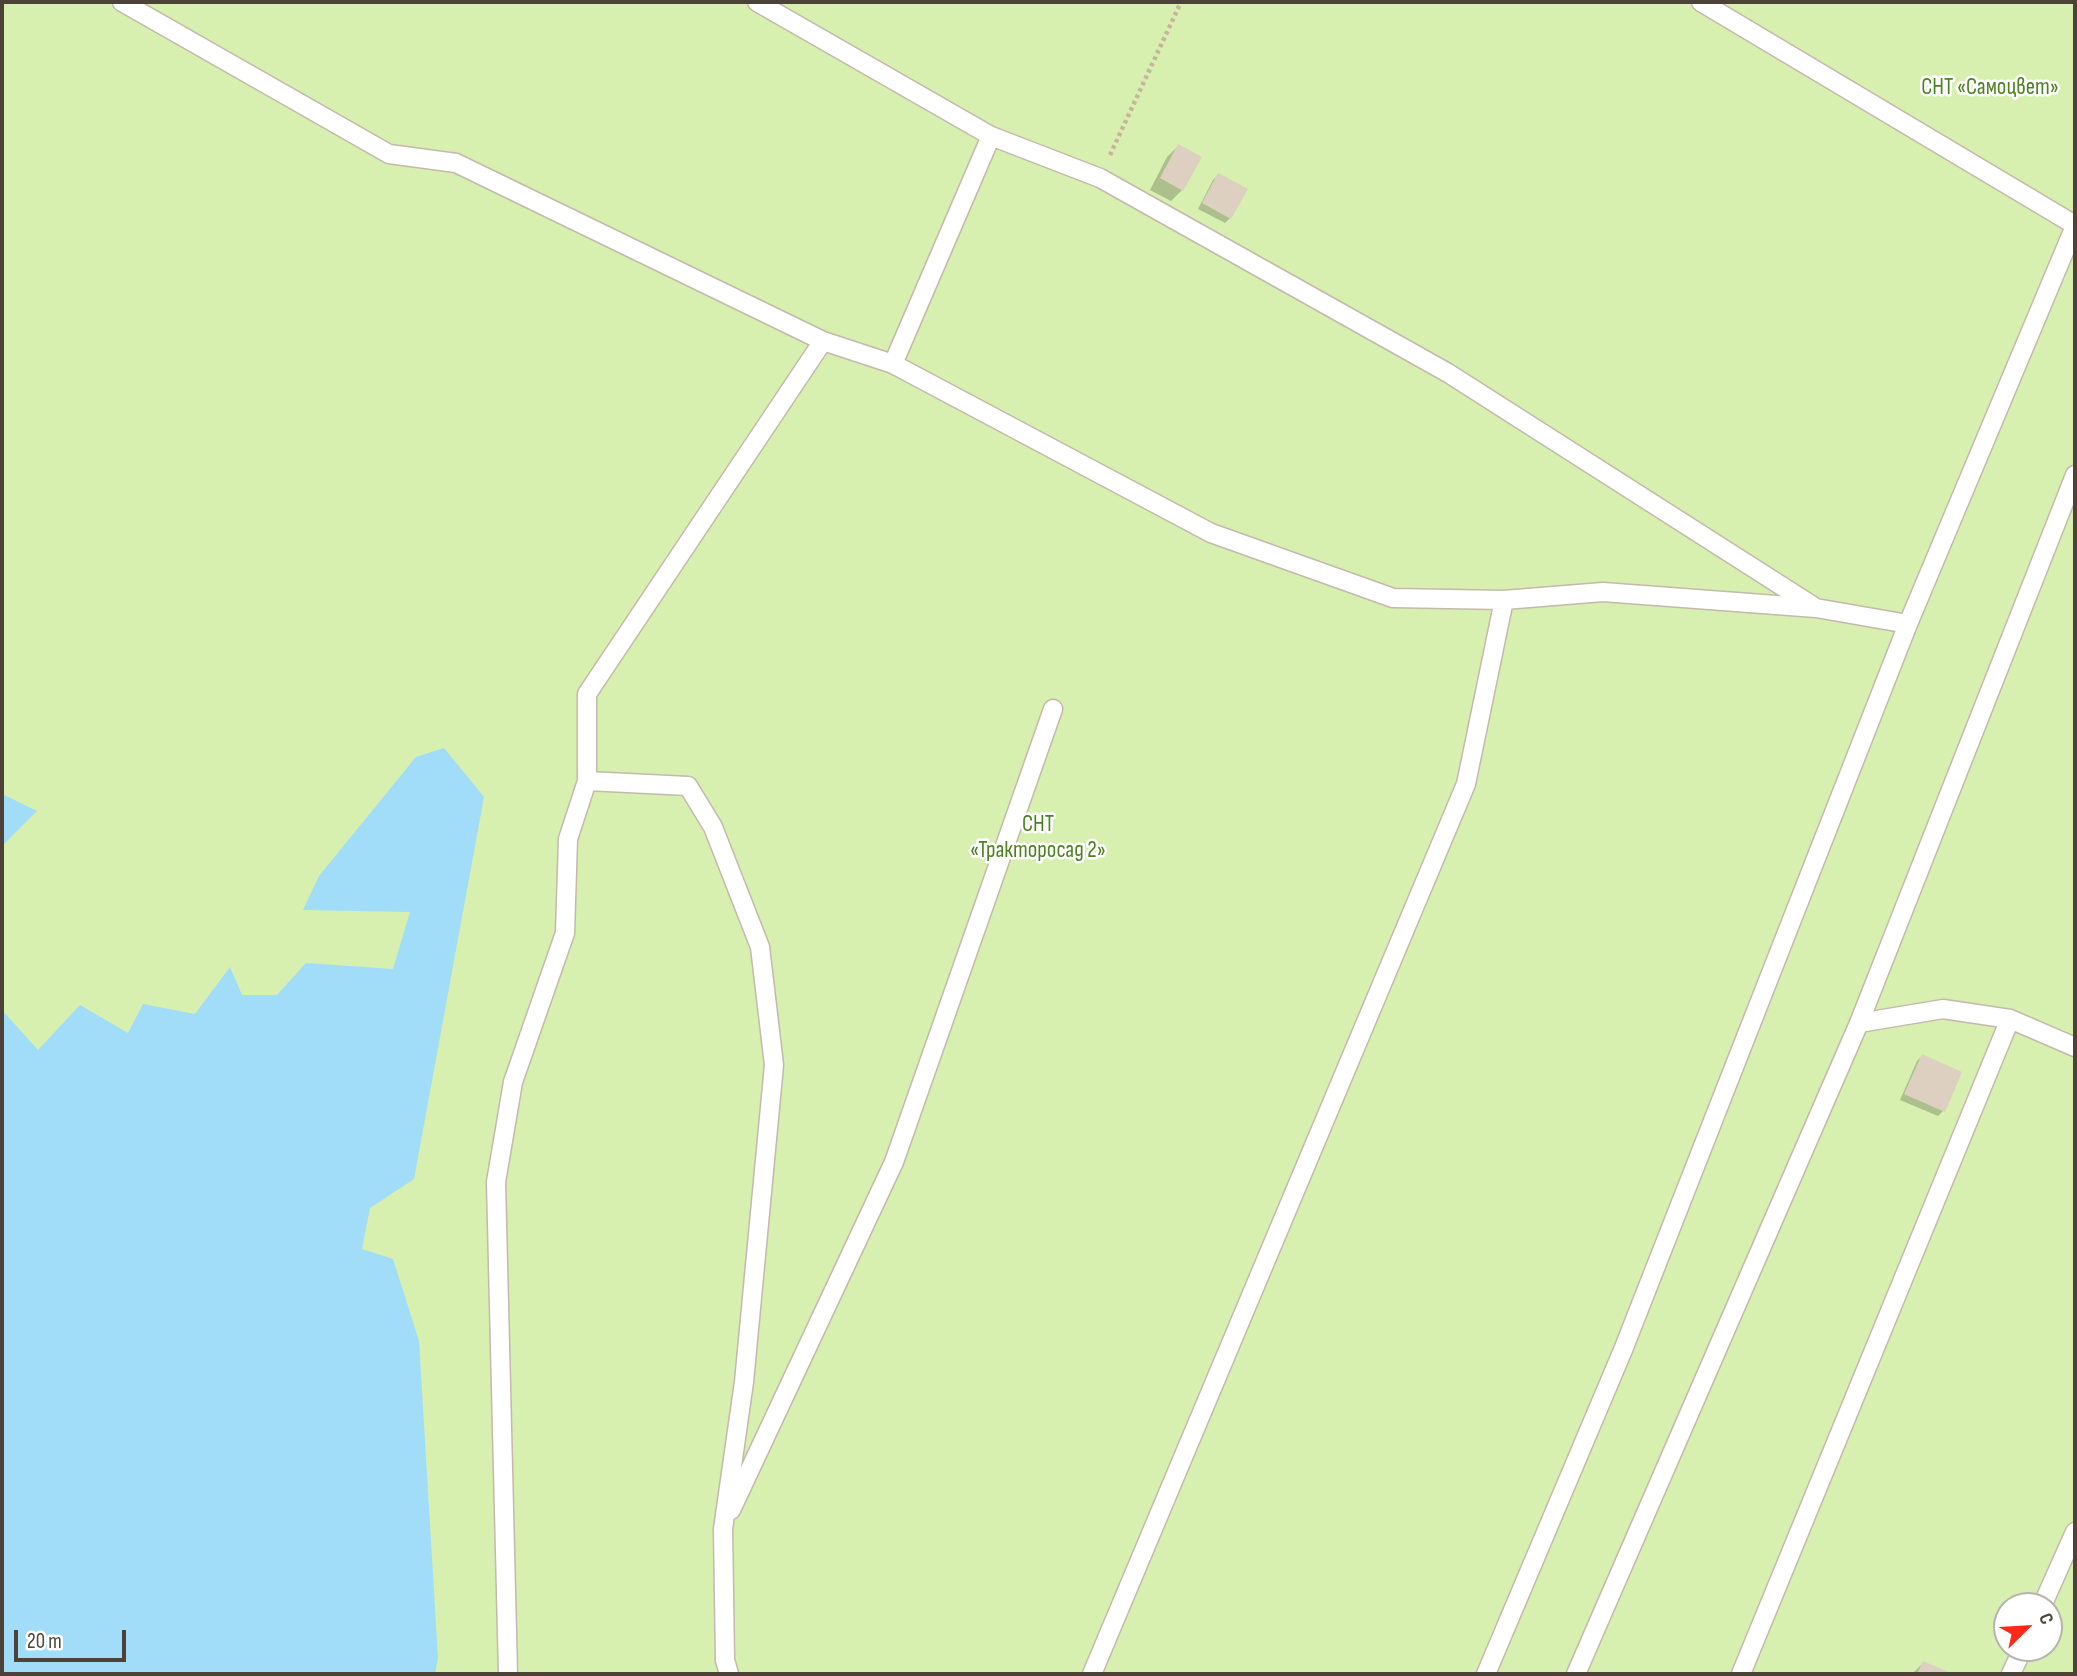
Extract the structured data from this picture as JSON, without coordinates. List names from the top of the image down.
{
  "parks": ["СНТ «Самоцвет»", "СНТ «Тракторосад 2»"],
  "scale_bar": "20 m",
  "north": "top right"
}
